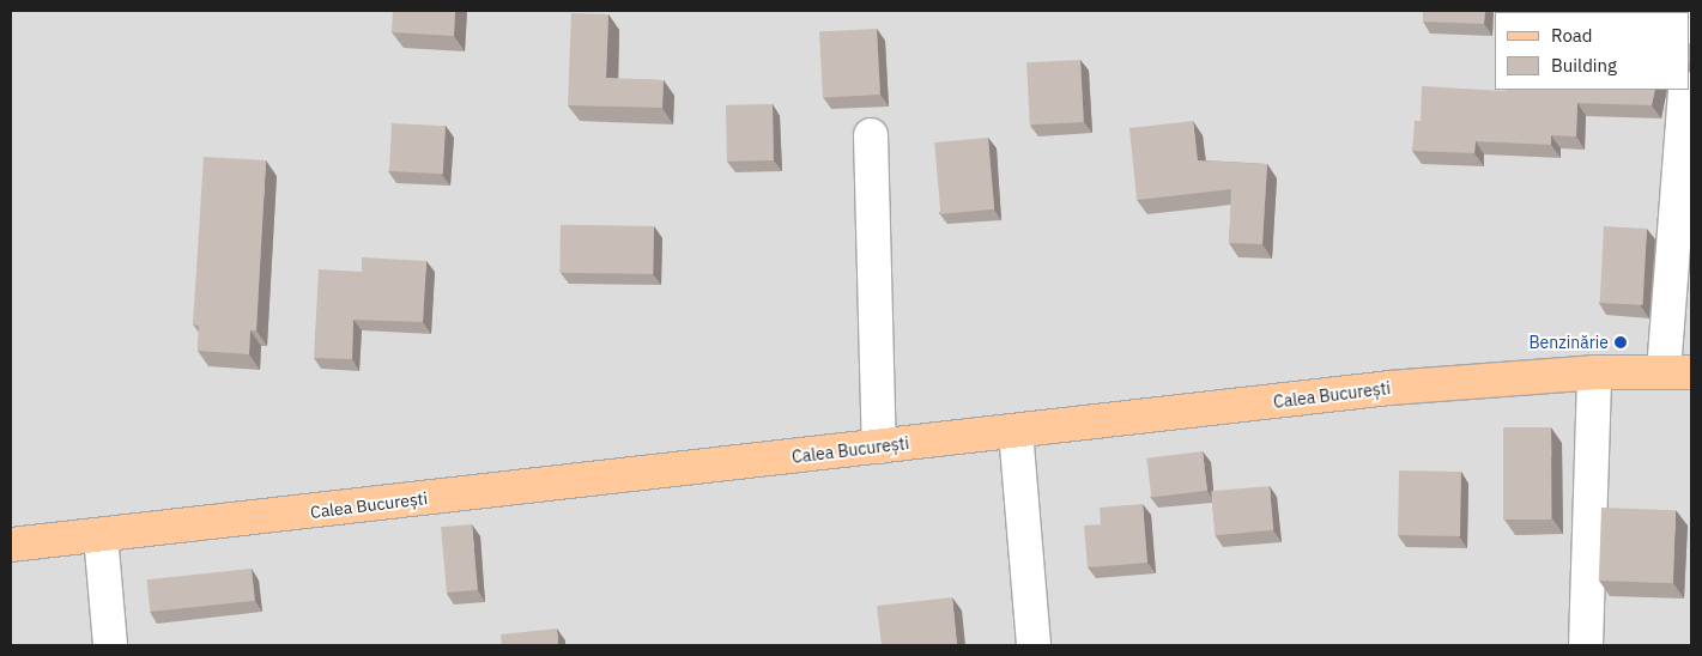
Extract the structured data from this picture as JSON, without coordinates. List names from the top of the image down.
{
  "streets": {
    "main road": ["Calea București"]
  },
  "places": ["Benzinărie"],
  "legend": ["Road", "Building"]
}
